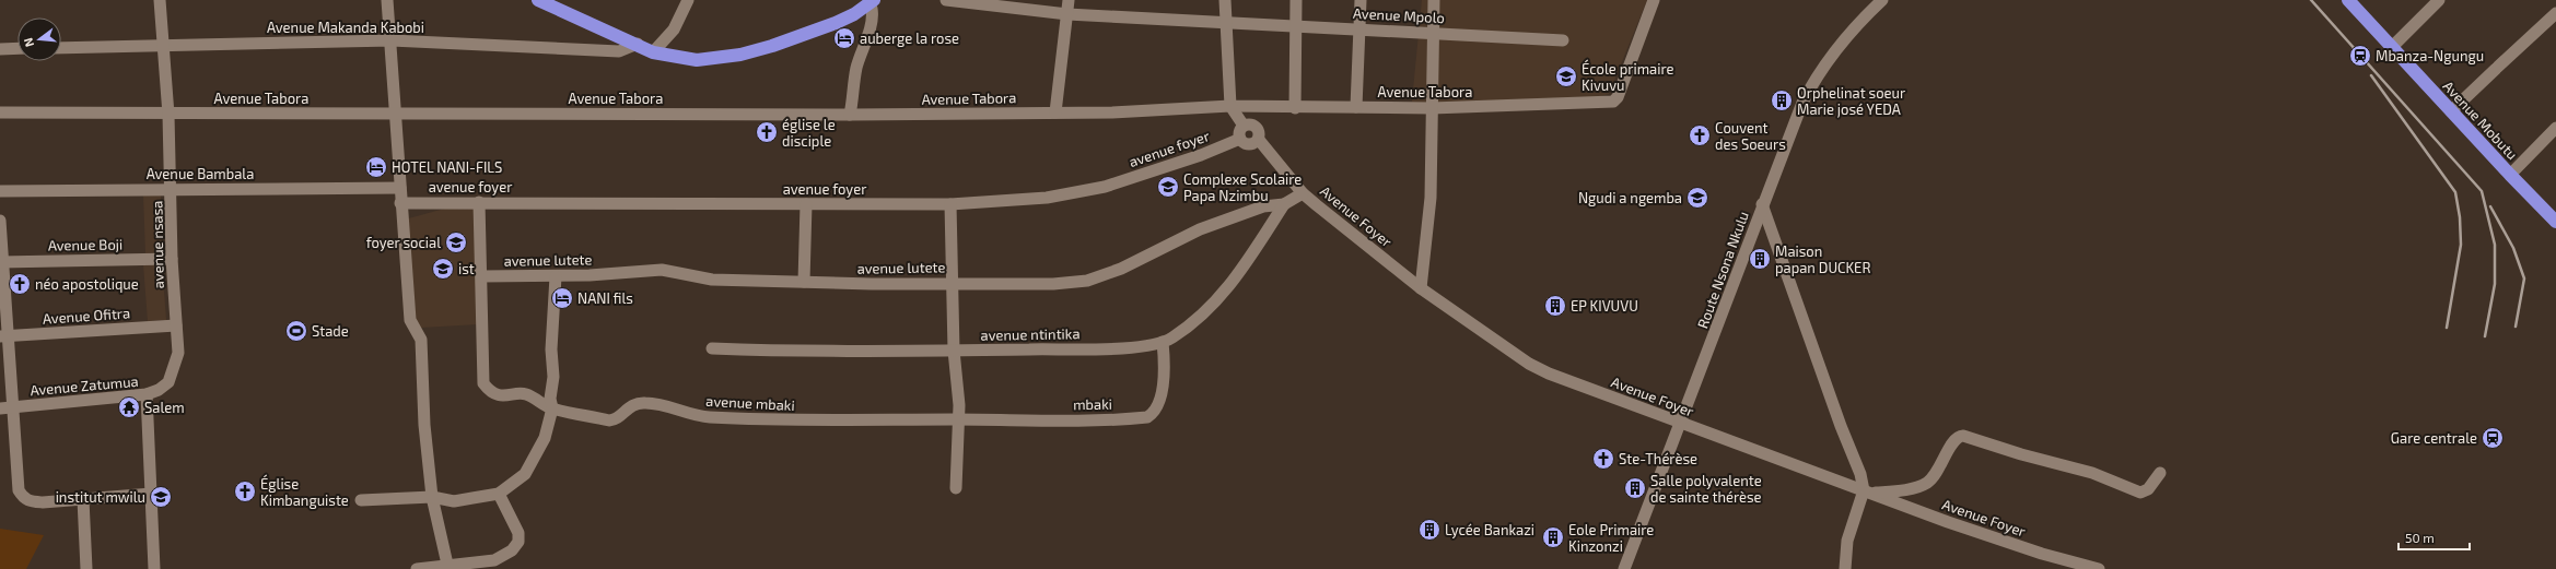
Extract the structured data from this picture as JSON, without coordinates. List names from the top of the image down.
{
  "streets": {
    "highway": ["Avenue Mobutu"],
    "street": [
      "Avenue Mpolo",
      "Avenue Makanda Kabobi",
      "Avenue Tabora",
      "avenue foyer",
      "Avenue Bambala",
      "Avenue Foyer",
      "Avenue Boji",
      "avenue nsasa",
      "avenue lutete",
      "Route Nsona Nkulu",
      "Avenue Ofitra",
      "avenue ntintika",
      "Avenue Zatumua",
      "avenue mbaki",
      "mbaki"
    ]
  },
  "crossings": [
    ["Avenue Makanda Kabobi", "avenue nsasa"],
    ["Avenue Tabora", "avenue nsasa"],
    ["avenue foyer", "Avenue Foyer"],
    ["avenue foyer", "avenue mbaki"],
    ["Avenue Bambala", "avenue nsasa"],
    ["Avenue Foyer", "avenue lutete"],
    ["Avenue Foyer", "Route Nsona Nkulu"],
    ["Avenue Boji", "avenue nsasa"],
    ["avenue nsasa", "Avenue Ofitra"],
    ["avenue nsasa", "Avenue Zatumua"],
    ["avenue lutete", "avenue ntintika"],
    ["avenue lutete", "avenue mbaki"],
    ["avenue ntintika", "mbaki"],
    ["avenue mbaki", "mbaki"]
  ],
  "places": {
    "hotel": ["auberge la rose", "HOTEL NANI-FILS", "NANI fils"],
    "station": ["Mbanza-Ngungu", "Gare centrale"],
    "school or university": [
      "École primaire Kivuvu",
      "Complexe Scolaire Papa Nzimbu",
      "Ngudi a ngemba",
      "foyer social",
      "ist",
      "institut mwilu"
    ],
    "building": [
      "Orphelinat soeur Marie josé YEDA",
      "Maison papan DUCKER",
      "EP KIVUVU",
      "Salle polyvalente de sainte thérèse",
      "Lycée Bankazi",
      "Eole Primaire Kinzonzi"
    ],
    "church": [
      "église le disciple",
      "Couvent des Soeurs",
      "néo apostolique",
      "Ste-Thérèse",
      "Église Kimbanguiste"
    ],
    "sports": ["Stade"],
    "temple": ["Salem"]
  },
  "scale_bar": "50 m",
  "north": "left"
}
